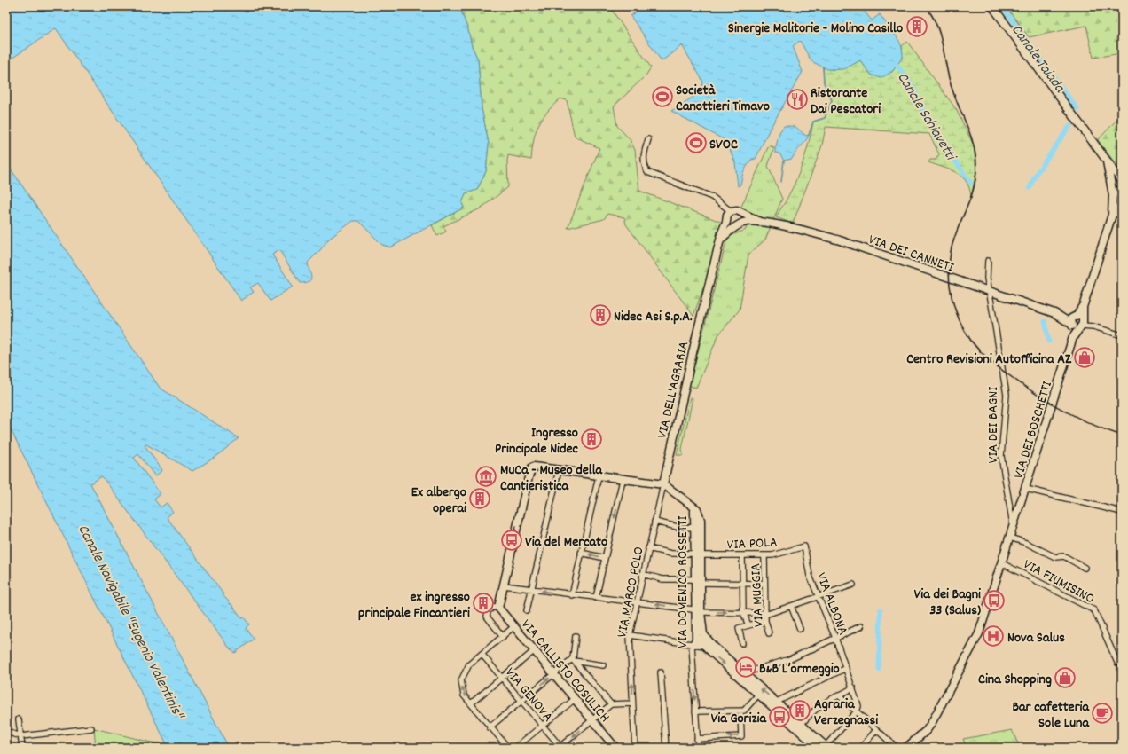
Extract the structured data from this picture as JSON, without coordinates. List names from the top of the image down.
{
  "streets": {
    "street": [
      "VIA DEI CANNETI",
      "VIA DELL'AGRARIA",
      "VIA DEI BAGNI",
      "VIA DEI BOSCHETTI",
      "VIA POLA",
      "VIA FIUMISINO",
      "VIA DOMENICO ROSSETTI",
      "VIA MARCO POLO",
      "VIA MUGGIA",
      "VIA ALBONA",
      "VIA CALLISTO COSULICH",
      "VIA GENOVA"
    ]
  },
  "crossings": [
    ["VIA DEI CANNETI", "VIA DEI BAGNI"],
    ["VIA DEI CANNETI", "VIA DEI BOSCHETTI"],
    ["VIA DELL'AGRARIA", "VIA MARCO POLO"],
    ["VIA DEI BAGNI", "VIA DEI BOSCHETTI"],
    ["VIA DEI BAGNI", "VIA FIUMISINO"],
    ["VIA POLA", "VIA DOMENICO ROSSETTI"],
    ["VIA POLA", "VIA MARCO POLO"],
    ["VIA POLA", "VIA MUGGIA"],
    ["VIA POLA", "VIA ALBONA"]
  ],
  "water": ["Canale Taiada", "Canale Schiavetti", "Canale Navigabile \"Eugenio Valentinis\""],
  "places": {
    "building": [
      "Sinergie Molitorie - Molino Casillo",
      "Nidec Asi S.p.A.",
      "Ingresso Principale Nidec",
      "Ex albergo operai",
      "ex ingresso principale Fincantieri",
      "Agraria Verzegnassi"
    ],
    "sports": ["Società Canottieri Timavo", "SVOC"],
    "restaurant": ["Ristorante Dai Pescatori"],
    "shop": ["Centro Revisioni Autofficina AZ", "Cina Shopping"],
    "museum": ["MuCa - Museo della Cantieristica"],
    "bus stop": ["Via del Mercato", "Via dei Bagni 33 (Salus)", "Via Gorizia"],
    "hospital": ["Nova Salus"],
    "hotel": ["B&B L’ormeggio"],
    "cafe": ["Bar cafetteria Sole Luna"]
  }
}
